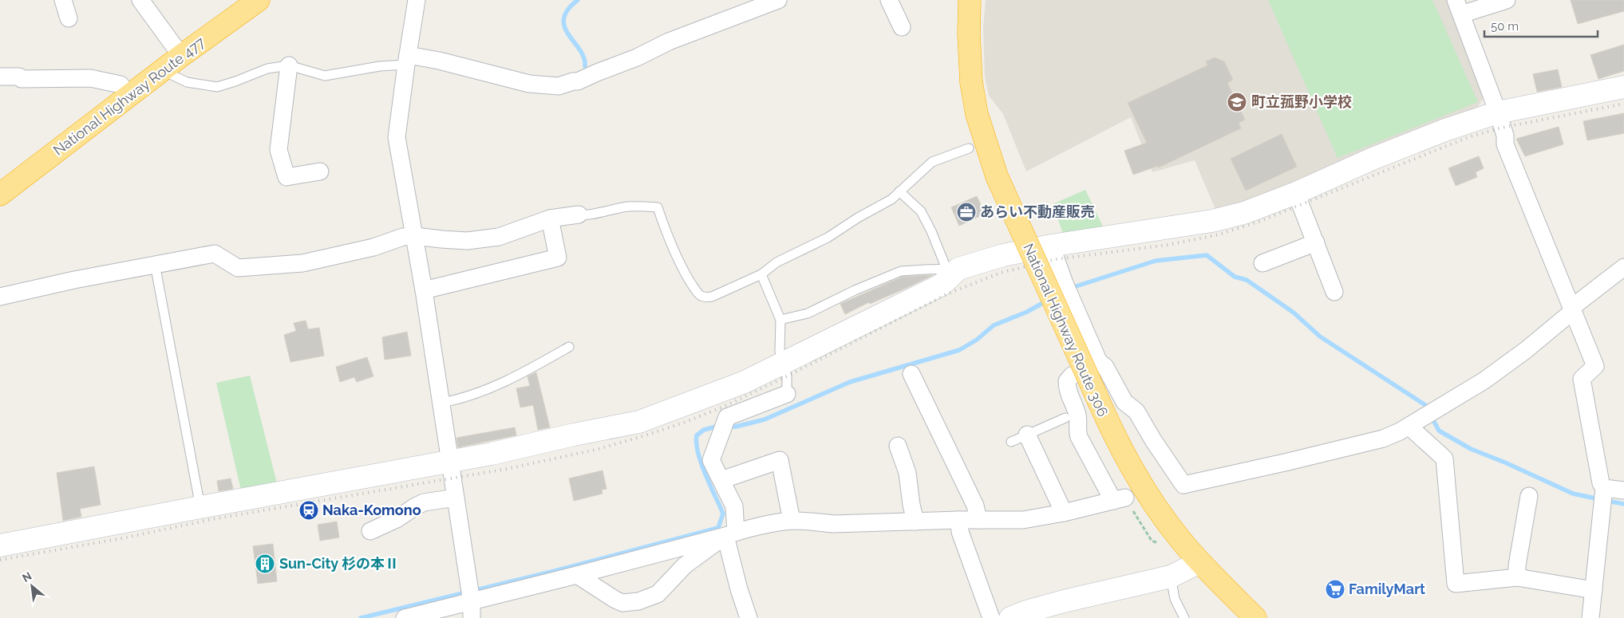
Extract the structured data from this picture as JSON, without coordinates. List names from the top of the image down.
{
  "streets": {
    "highway": ["National Highway Route 477", "National Highway Route 306"]
  },
  "places": {
    "school or university": ["町立菰野小学校"],
    "office": ["あらい不動産販売"],
    "station": ["Naka-Komono"],
    "building": ["Sun-City 杉の本Ⅱ"],
    "supermarket": ["FamilyMart"]
  },
  "scale_bar": "50 m",
  "north": "top left"
}
